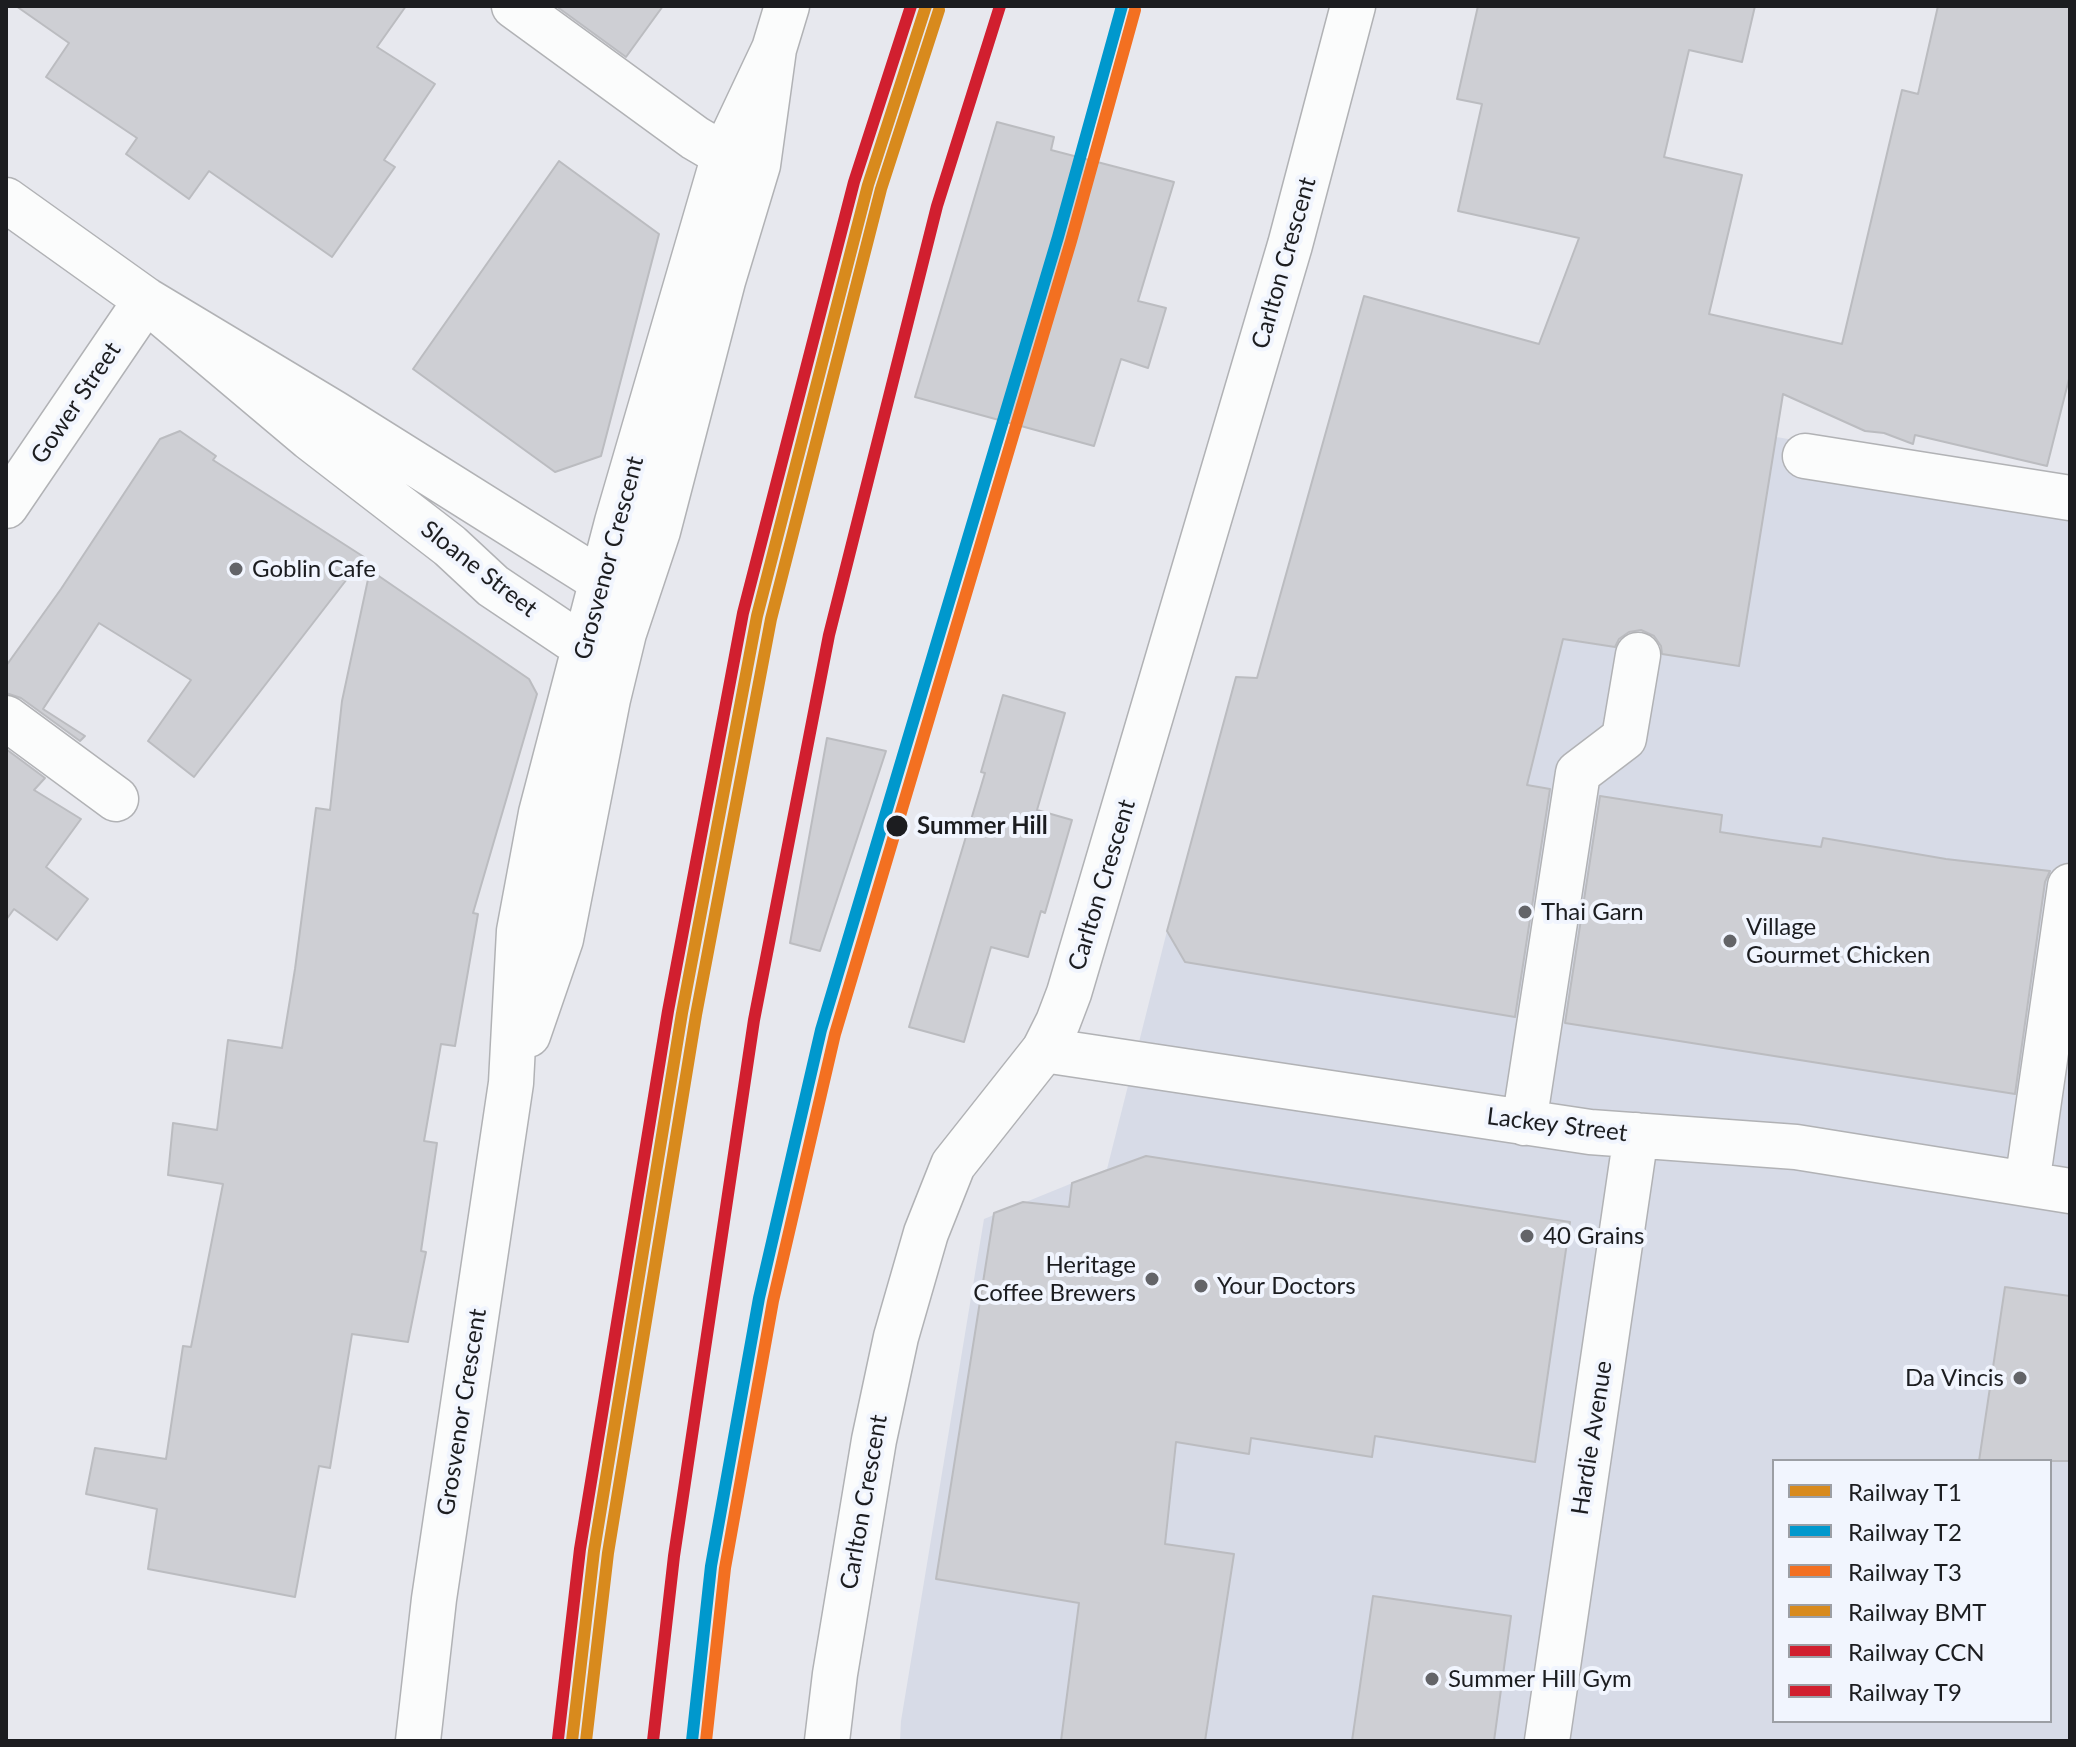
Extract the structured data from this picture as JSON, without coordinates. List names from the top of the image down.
{
  "streets": {
    "street": [
      "Carlton Crescent",
      "Gower Street",
      "Grosvenor Crescent",
      "Sloane Street",
      "Lackey Street",
      "Hardie Avenue"
    ]
  },
  "crossings": [
    ["Carlton Crescent", "Lackey Street"],
    ["Gower Street", "Sloane Street"],
    ["Grosvenor Crescent", "Sloane Street"],
    ["Lackey Street", "Hardie Avenue"]
  ],
  "places": [
    "Goblin Cafe",
    "Summer Hill",
    "Thai Garn",
    "Village Gourmet Chicken",
    "40 Grains",
    "Heritage Coffee Brewers",
    "Your Doctors",
    "Da Vincis",
    "Summer Hill Gym"
  ],
  "lines": [
    "rail line T1",
    "rail line T2",
    "rail line CCN",
    "rail line T9",
    "rail line T3",
    "rail line BMT"
  ],
  "legend": [
    "Railway T1",
    "Railway T2",
    "Railway T3",
    "Railway BMT",
    "Railway CCN",
    "Railway T9"
  ]
}
